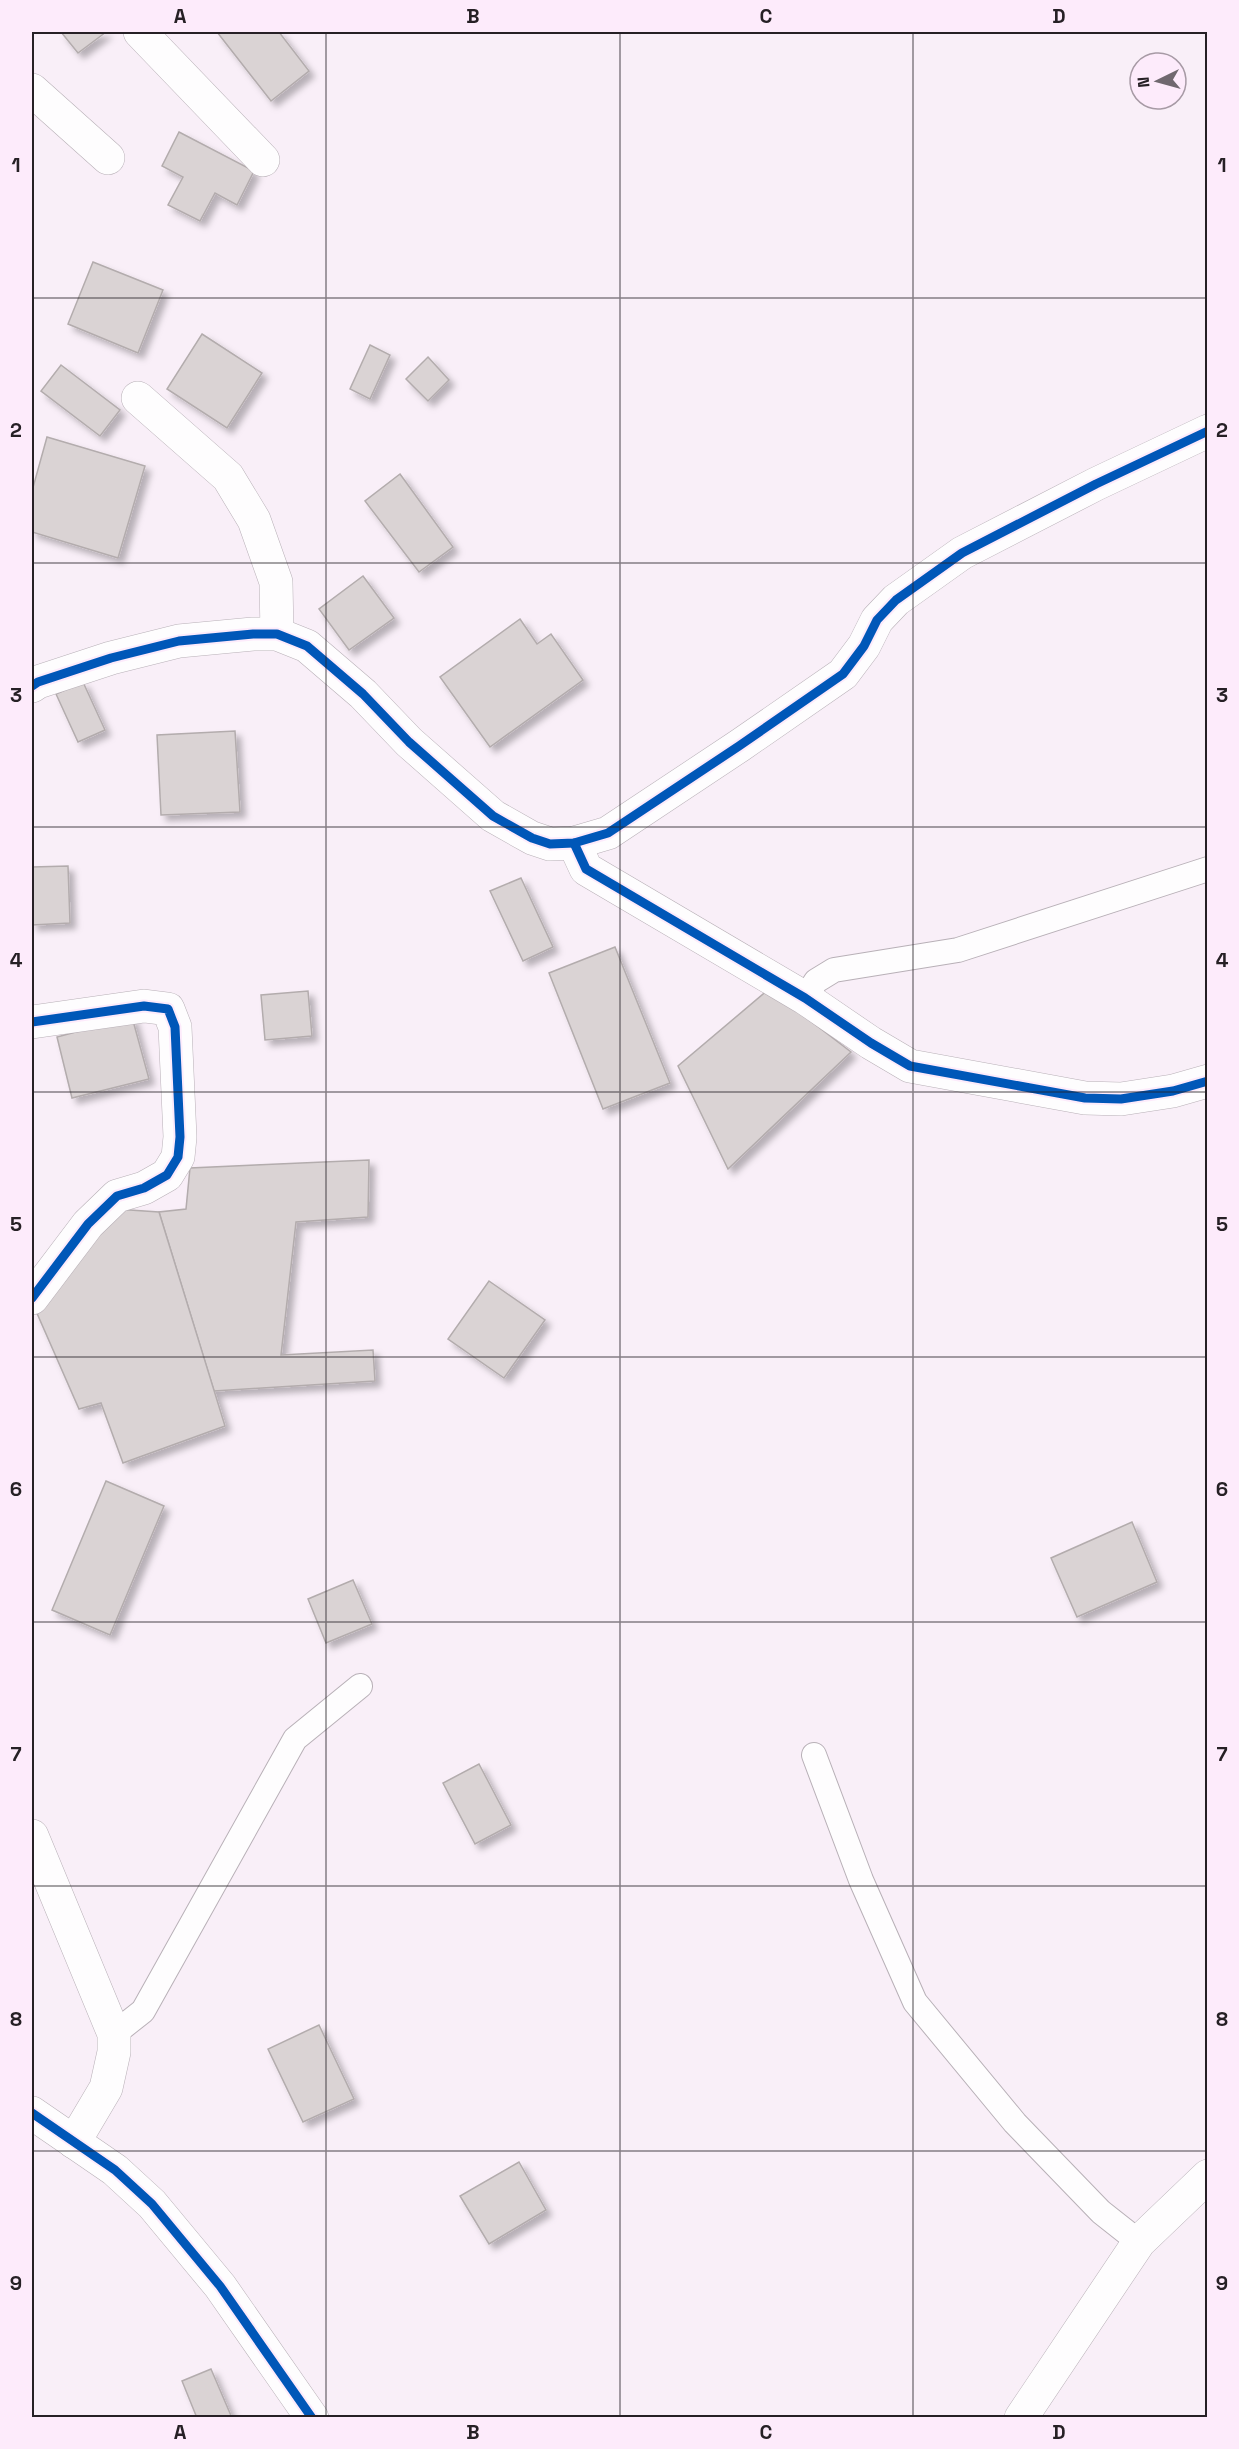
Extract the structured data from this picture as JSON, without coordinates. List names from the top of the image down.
{
  "north": "left",
  "grid": {
    "columns": [
      "A",
      "B",
      "C",
      "D"
    ],
    "rows": [
      "1",
      "2",
      "3",
      "4",
      "5",
      "6",
      "7",
      "8",
      "9"
    ]
  }
}
